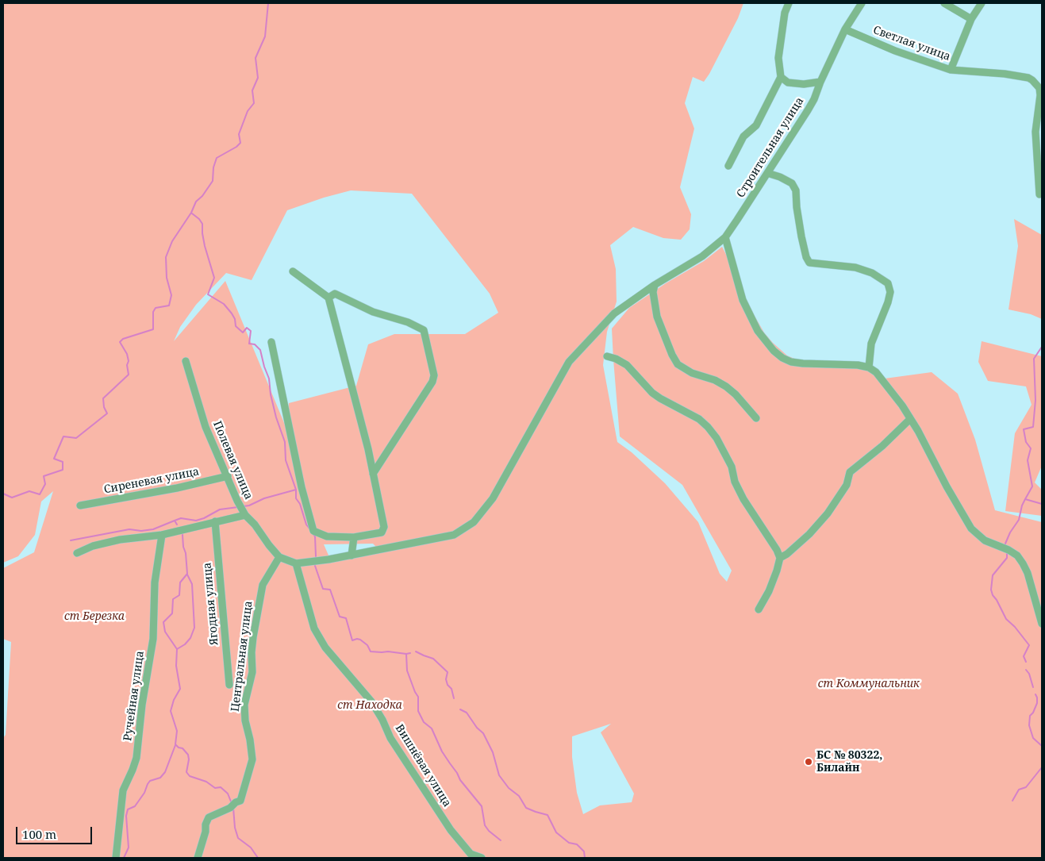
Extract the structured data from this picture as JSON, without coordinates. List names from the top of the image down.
{
  "streets": {
    "street": [
      "Светлая улица",
      "Строительная улица",
      "Полевая улица",
      "Сиреневая улица",
      "Ягодная улица",
      "Центральная улица",
      "Ручейная улица",
      "Вишнёвая улица"
    ]
  },
  "crossings": [
    ["Светлая улица", "Строительная улица"],
    ["Строительная улица", "Вишнёвая улица"],
    ["Полевая улица", "Сиреневая улица"],
    ["Полевая улица", "Центральная улица"]
  ],
  "parks": ["ст Березка", "ст Коммунальник", "ст Находка"],
  "places": ["БС № 80322, Билайн"],
  "scale_bar": "100 m"
}
